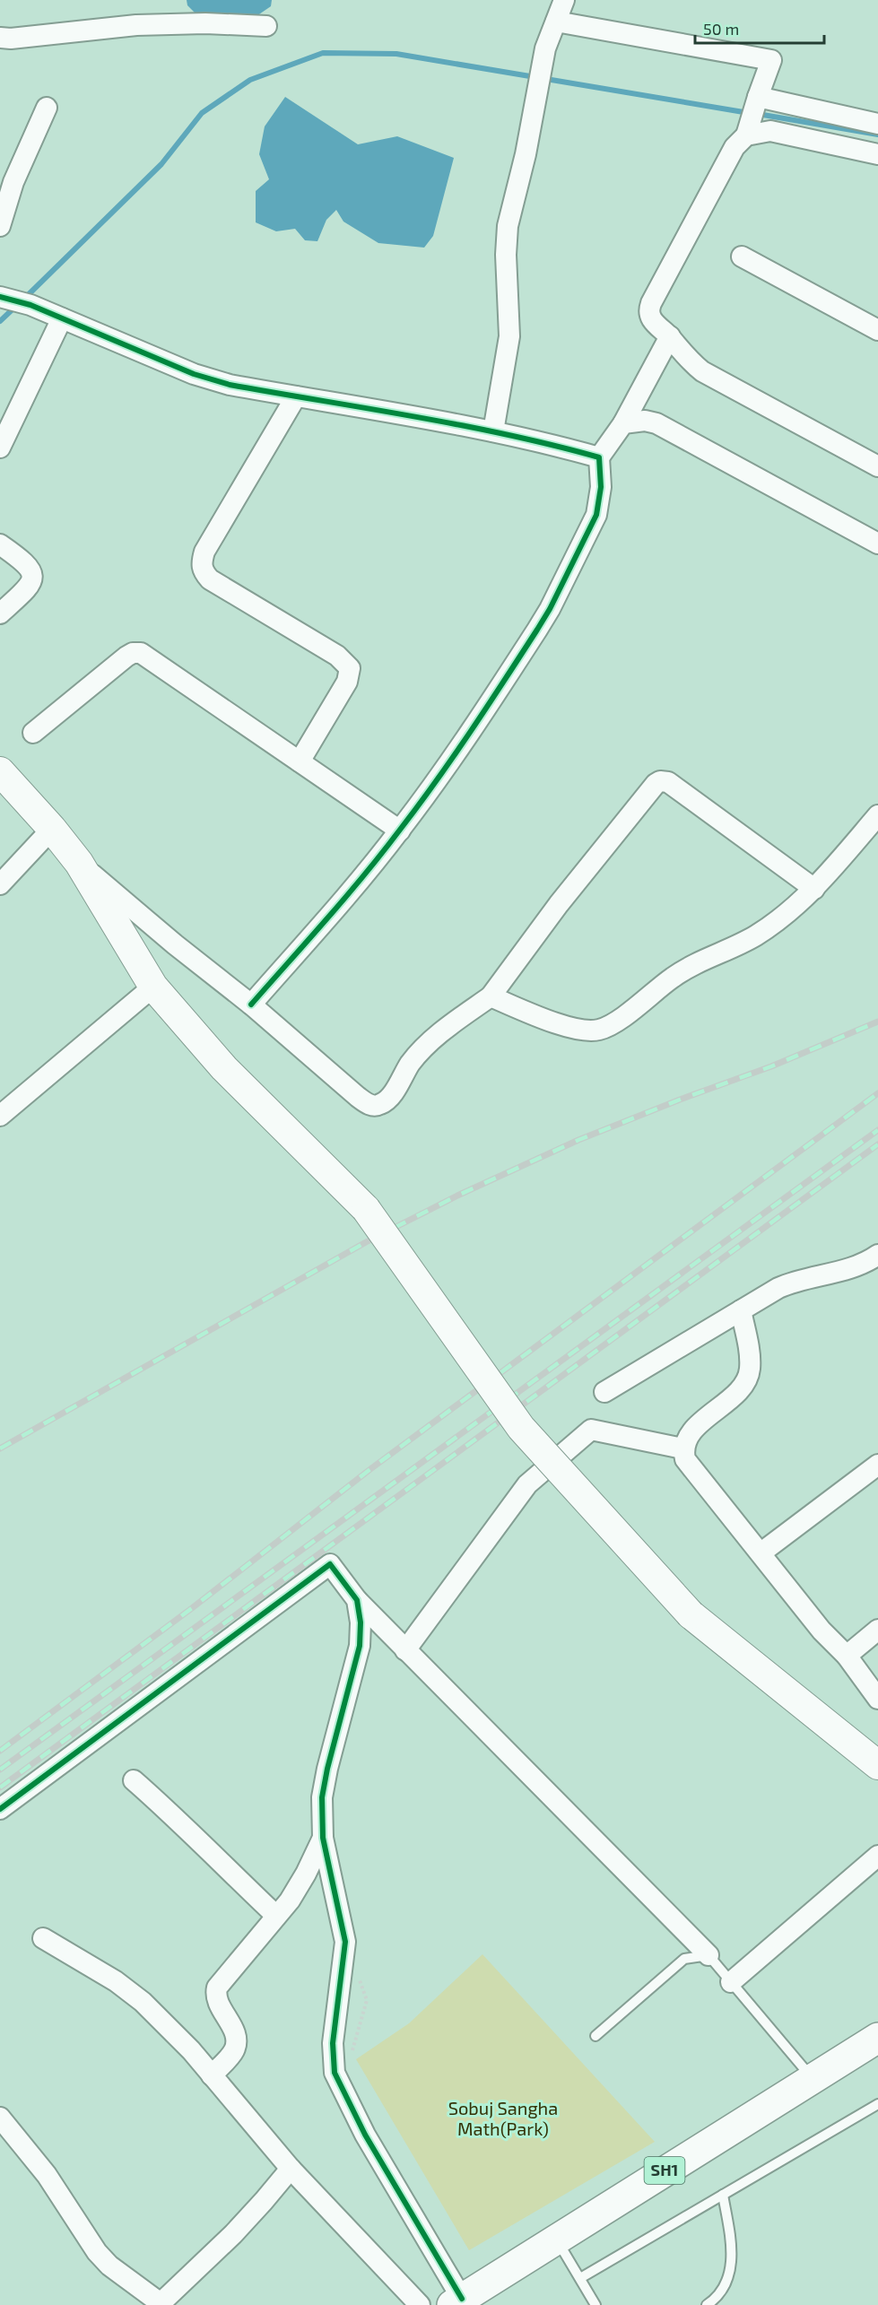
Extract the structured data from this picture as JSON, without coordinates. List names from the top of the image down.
{
  "streets": {
    "main road": ["SH1"]
  },
  "parks": ["Sobuj Sangha Math(Park)"],
  "scale_bar": "50 m"
}
